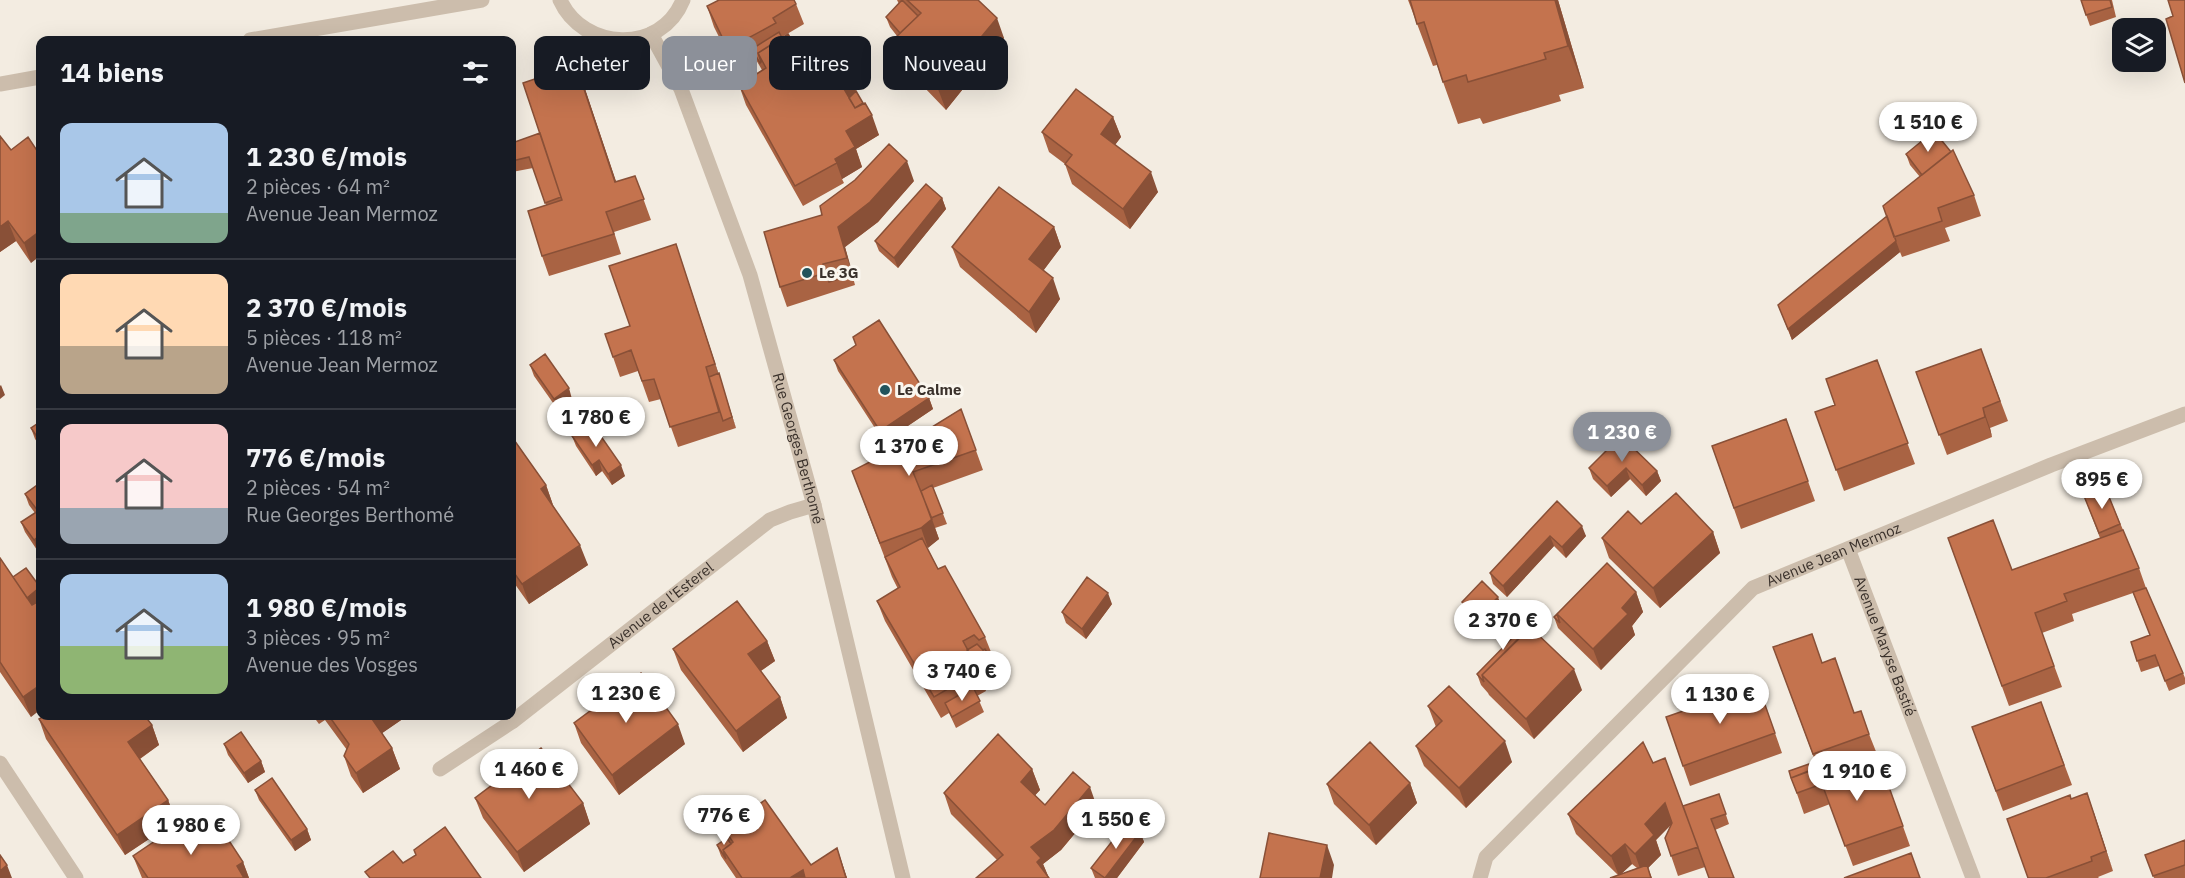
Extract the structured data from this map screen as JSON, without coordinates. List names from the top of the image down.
{
  "streets": {
    "street": [
      "Rue Georges Berthomé",
      "Avenue Jean Mermoz",
      "Avenue de l'Esterel",
      "Avenue Maryse Bastié"
    ]
  },
  "crossings": [
    ["Rue Georges Berthomé", "Avenue de l'Esterel"],
    ["Avenue Jean Mermoz", "Avenue Maryse Bastié"]
  ],
  "places": ["Le 3G", "Le Calme"],
  "page": {
    "chip": [
      "Acheter",
      "Louer",
      "Filtres",
      "Nouveau"
    ],
    "heading": "14 biens",
    "price": [
      "1 510 €",
      "1 780 €",
      "1 230 €",
      "1 370 €",
      "895 €",
      "2 370 €",
      "3 740 €",
      "1 230 €",
      "1 130 €",
      "1 460 €",
      "1 910 €",
      "776 €",
      "1 550 €",
      "1 980 €"
    ],
    "list": [
      {
        "name": "1 230 €/mois",
        "note": "2 pièces · 64 m² · Avenue Jean Mermoz"
      },
      {
        "name": "2 370 €/mois",
        "note": "5 pièces · 118 m² · Avenue Jean Mermoz"
      },
      {
        "name": "776 €/mois",
        "note": "2 pièces · 54 m² · Rue Georges Berthomé"
      },
      {
        "name": "1 980 €/mois",
        "note": "3 pièces · 95 m² · Avenue des Vosges"
      }
    ]
  }
}
